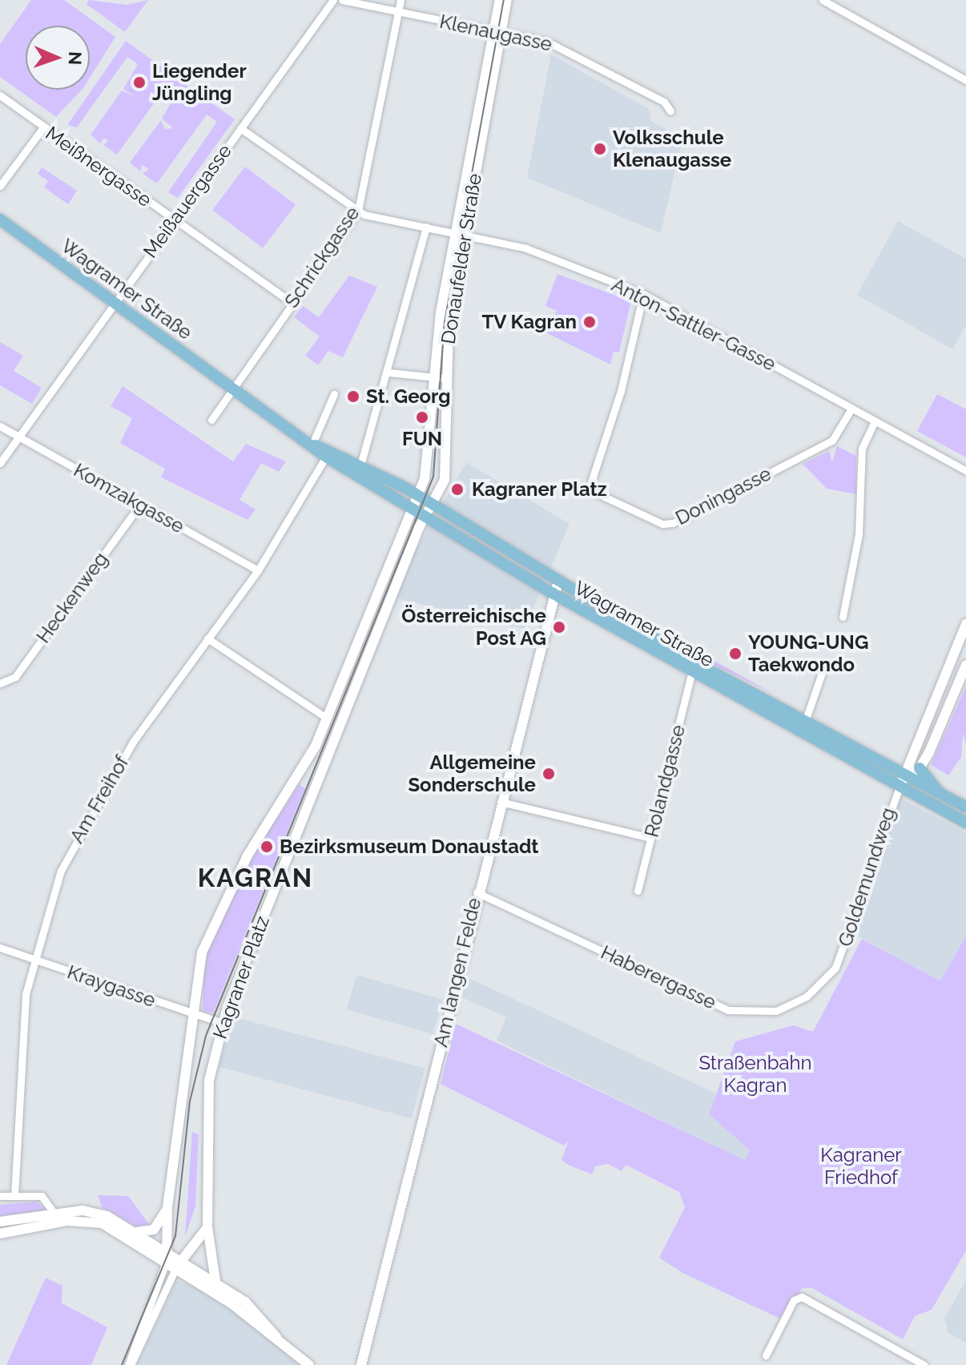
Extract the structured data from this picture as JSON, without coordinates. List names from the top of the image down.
{
  "streets": {
    "main road": [
      "Donaufelder Straße",
      "Wagramer Straße",
      "Am langen Felde",
      "Kagraner Platz"
    ],
    "street": [
      "Klenaugasse",
      "Meißnergasse",
      "Meißauergasse",
      "Schrickgasse",
      "Anton-Sattler-Gasse",
      "Doningasse",
      "Komzakgasse",
      "Heckenweg",
      "Rolandgasse",
      "Am Freihof",
      "Goldemundweg",
      "Haberergasse",
      "Kraygasse"
    ]
  },
  "crossings": [
    ["Klenaugasse", "Schrickgasse"],
    ["Klenaugasse", "Donaufelder Straße"],
    ["Meißnergasse", "Meißauergasse"],
    ["Meißnergasse", "Schrickgasse"],
    ["Meißauergasse", "Wagramer Straße"],
    ["Meißauergasse", "Anton-Sattler-Gasse"],
    ["Meißauergasse", "Komzakgasse"],
    ["Schrickgasse", "Wagramer Straße"],
    ["Schrickgasse", "Anton-Sattler-Gasse"],
    ["Donaufelder Straße", "Wagramer Straße"],
    ["Donaufelder Straße", "Anton-Sattler-Gasse"],
    ["Donaufelder Straße", "Kagraner Platz"],
    ["Wagramer Straße", "Rolandgasse"],
    ["Wagramer Straße", "Am Freihof"],
    ["Wagramer Straße", "Goldemundweg"],
    ["Wagramer Straße", "Am langen Felde"],
    ["Wagramer Straße", "Kagraner Platz"],
    ["Anton-Sattler-Gasse", "Doningasse"],
    ["Komzakgasse", "Heckenweg"],
    ["Komzakgasse", "Am Freihof"],
    ["Am Freihof", "Kraygasse"],
    ["Goldemundweg", "Haberergasse"],
    ["Am langen Felde", "Haberergasse"],
    ["Kagraner Platz", "Kraygasse"]
  ],
  "districts": ["KAGRAN"],
  "parks": ["Straßenbahn Kagran", "Kagraner Friedhof"],
  "places": [
    "Liegender Jüngling",
    "Volksschule Klenaugasse",
    "TV Kagran",
    "St. Georg",
    "FUN",
    "Kagraner Platz",
    "Österreichische Post AG",
    "YOUNG-UNG Taekwondo",
    "Allgemeine Sonderschule",
    "Bezirksmuseum Donaustadt"
  ],
  "north": "right"
}
